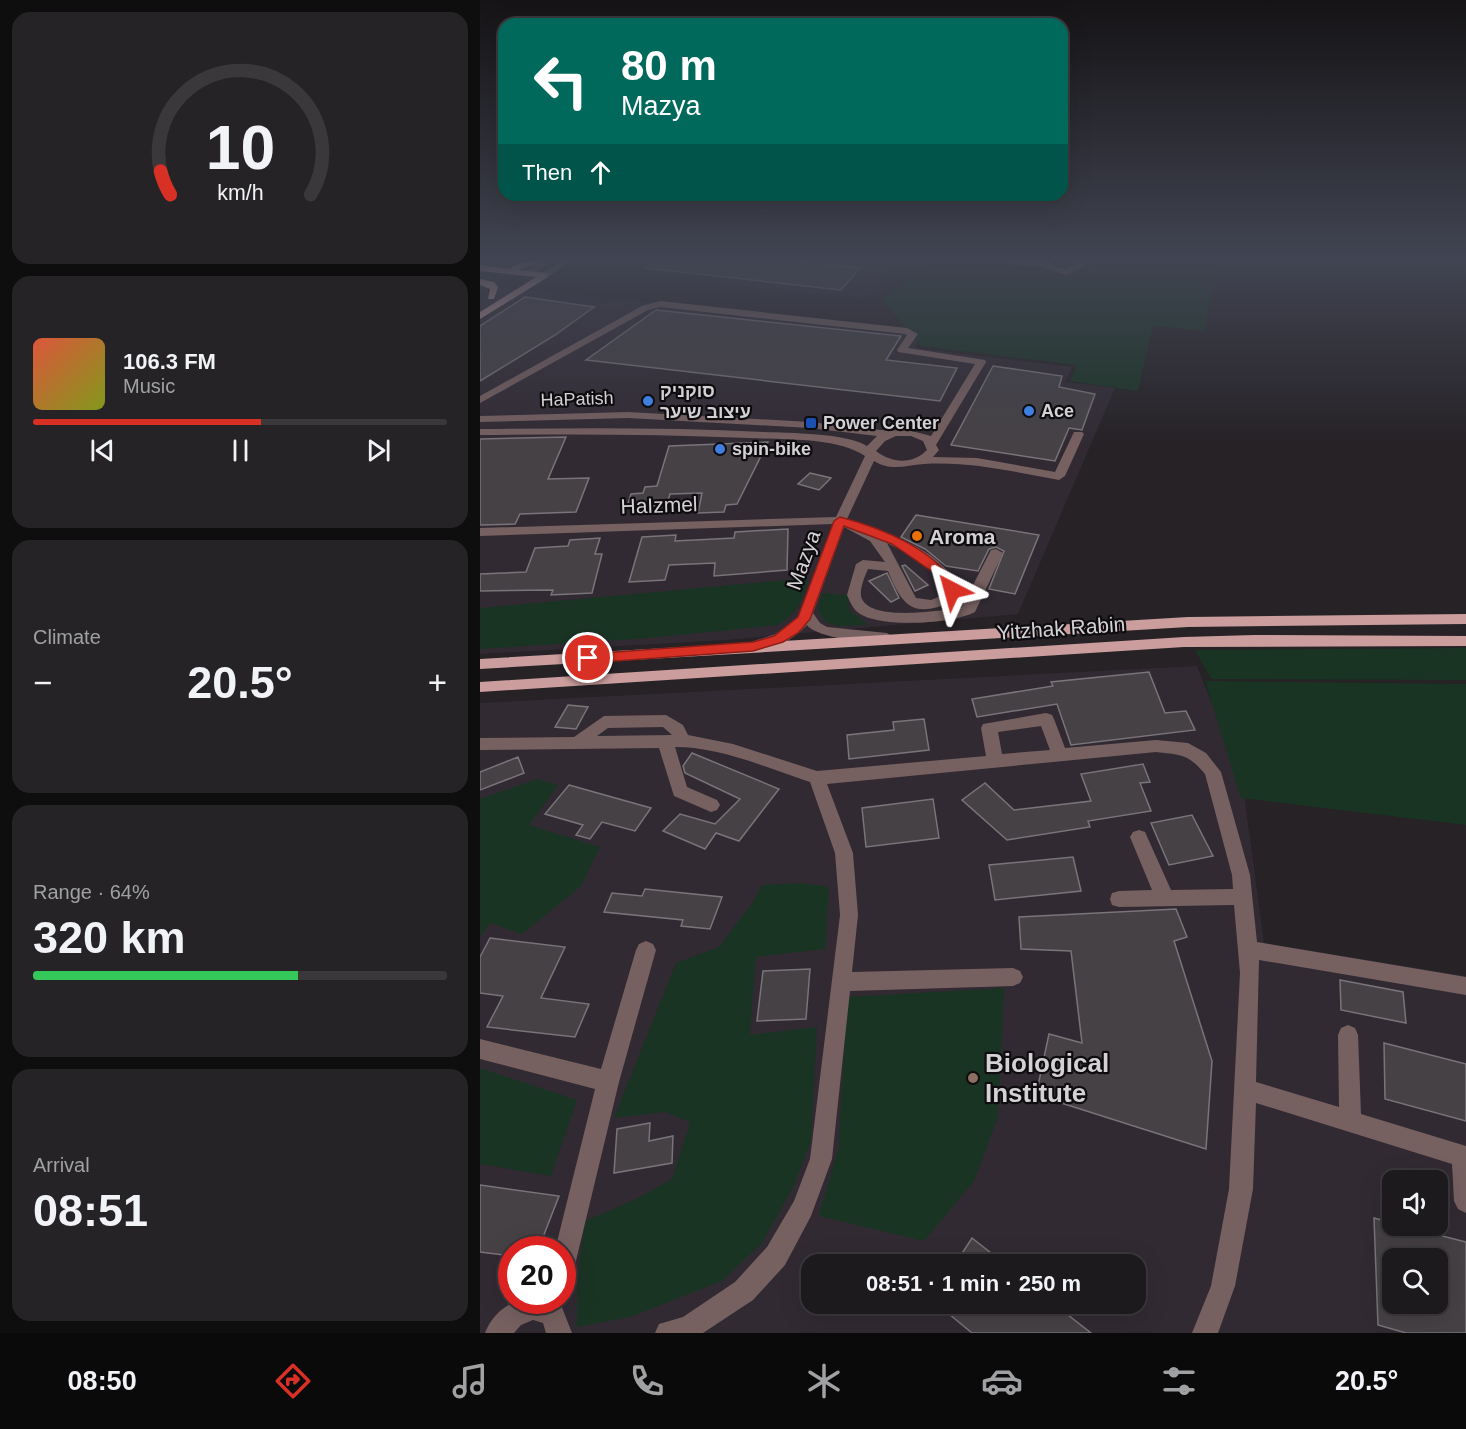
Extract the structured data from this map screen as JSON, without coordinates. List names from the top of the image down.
{
  "streets": {
    "main road": ["Yitzhak Rabin"],
    "street": ["HaPatish", "HaIzmel", "Mazya"]
  },
  "crossings": [
    ["HaPatish", "Mazya"],
    ["HaIzmel", "Mazya"],
    ["Mazya", "Yitzhak Rabin"]
  ],
  "places": {
    "other": [
      "סוקניק עיצוב שיער",
      "Ace",
      "spin-bike",
      "Aroma",
      "Biological Institute"
    ],
    "transit": ["Power Center"]
  },
  "page": {
    "turn": ["80 m", "Mazya"],
    "then": "Then",
    "song": ["106.3 FM", "Music"],
    "tile": [
      "Climate",
      ["Range · 64%", "320 km"],
      ["Arrival", "08:51"]
    ],
    "heat": ["−", "20.5°", "+"],
    "limit": "20",
    "trip": "08:51 · 1 min · 250 m",
    "tabs": ["08:50", "20.5°"],
    "gauge": ["10", "km/h"]
  }
}
